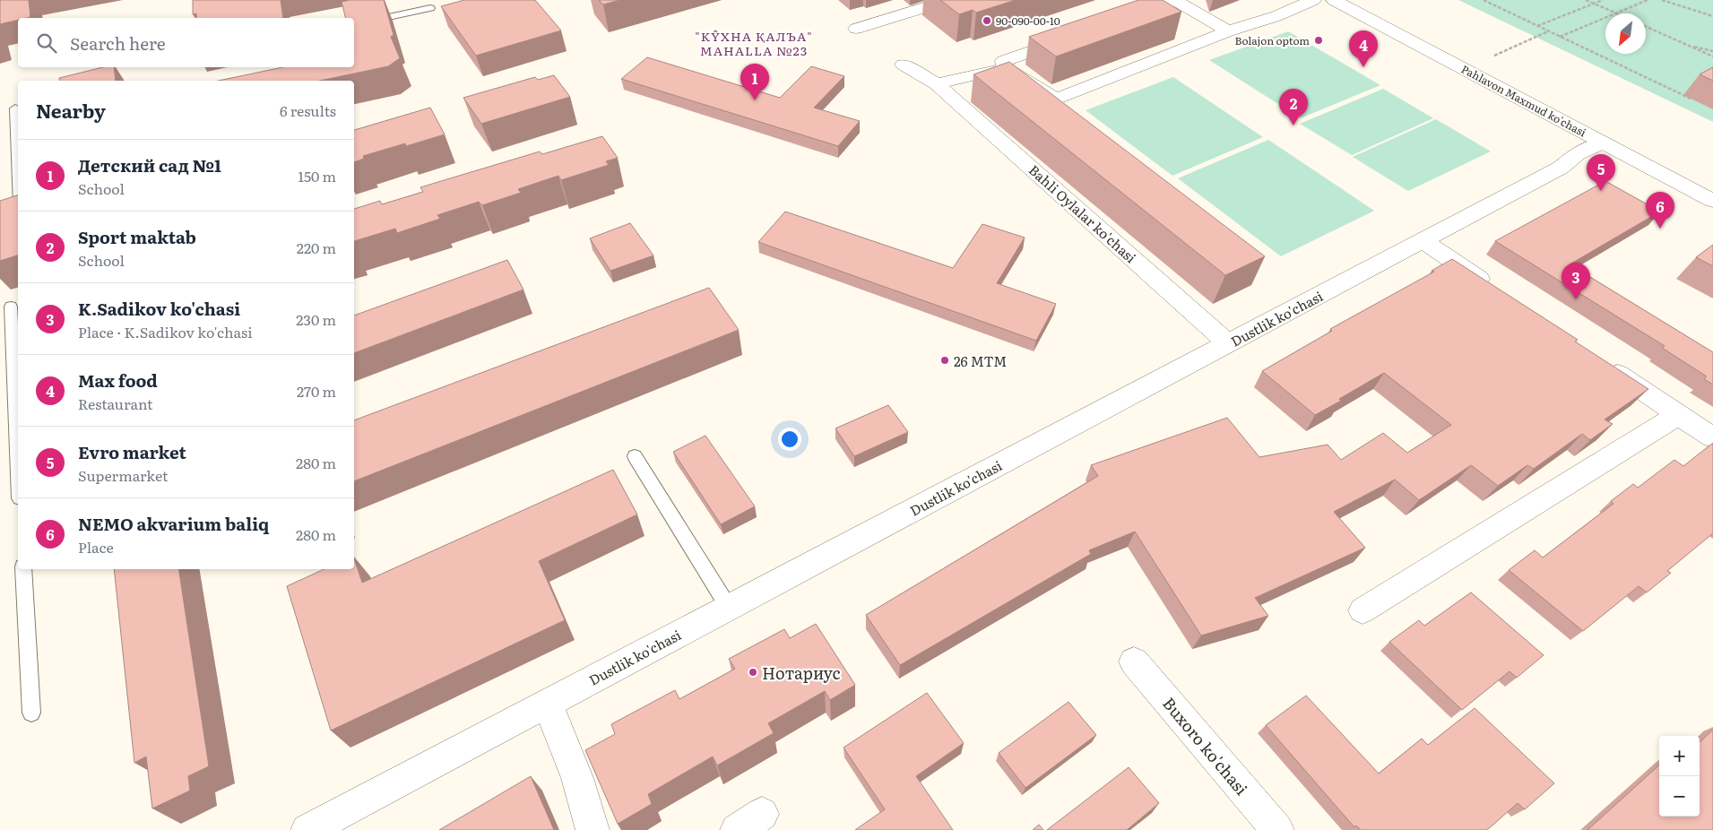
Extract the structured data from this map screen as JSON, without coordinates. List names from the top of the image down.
{
  "streets": {
    "street": [
      "Pahlavon Maxmud ko'chasi",
      "Bahli Oylalar ko'chasi",
      "Dustlik ko'chasi",
      "Buxoro ko'chasi"
    ]
  },
  "crossings": [
    ["Pahlavon Maxmud ko'chasi", "Dustlik ko'chasi"],
    ["Bahli Oylalar ko'chasi", "Dustlik ko'chasi"]
  ],
  "districts": ["\"KŶХНА ҚАЛЪА\" MAHALLA №23"],
  "places": [
    "90-090-00-10",
    "Bolajon optom",
    "26 MTM",
    "Нотариус"
  ],
  "north": "bottom left",
  "page": {
    "search": "Search here",
    "pins": [
      "4",
      "1",
      "2",
      "5",
      "6",
      "3"
    ],
    "heading": ["Nearby", "6 results"],
    "list": [
      {
        "mark": "1",
        "name": "Детский сад №1",
        "note": "School",
        "value": "150 m"
      },
      {
        "mark": "2",
        "name": "Sport maktab",
        "note": "School",
        "value": "220 m"
      },
      {
        "mark": "3",
        "name": "K.Sadikov ko'chasi",
        "note": "Place · K.Sadikov ko'chasi",
        "value": "230 m"
      },
      {
        "mark": "4",
        "name": "Max food",
        "note": "Restaurant",
        "value": "270 m"
      },
      {
        "mark": "5",
        "name": "Evro market",
        "note": "Supermarket",
        "value": "280 m"
      },
      {
        "mark": "6",
        "name": "NEMO akvarium baliq",
        "note": "Place",
        "value": "280 m"
      }
    ],
    "map_buttons": ["+", "−"]
  }
}
